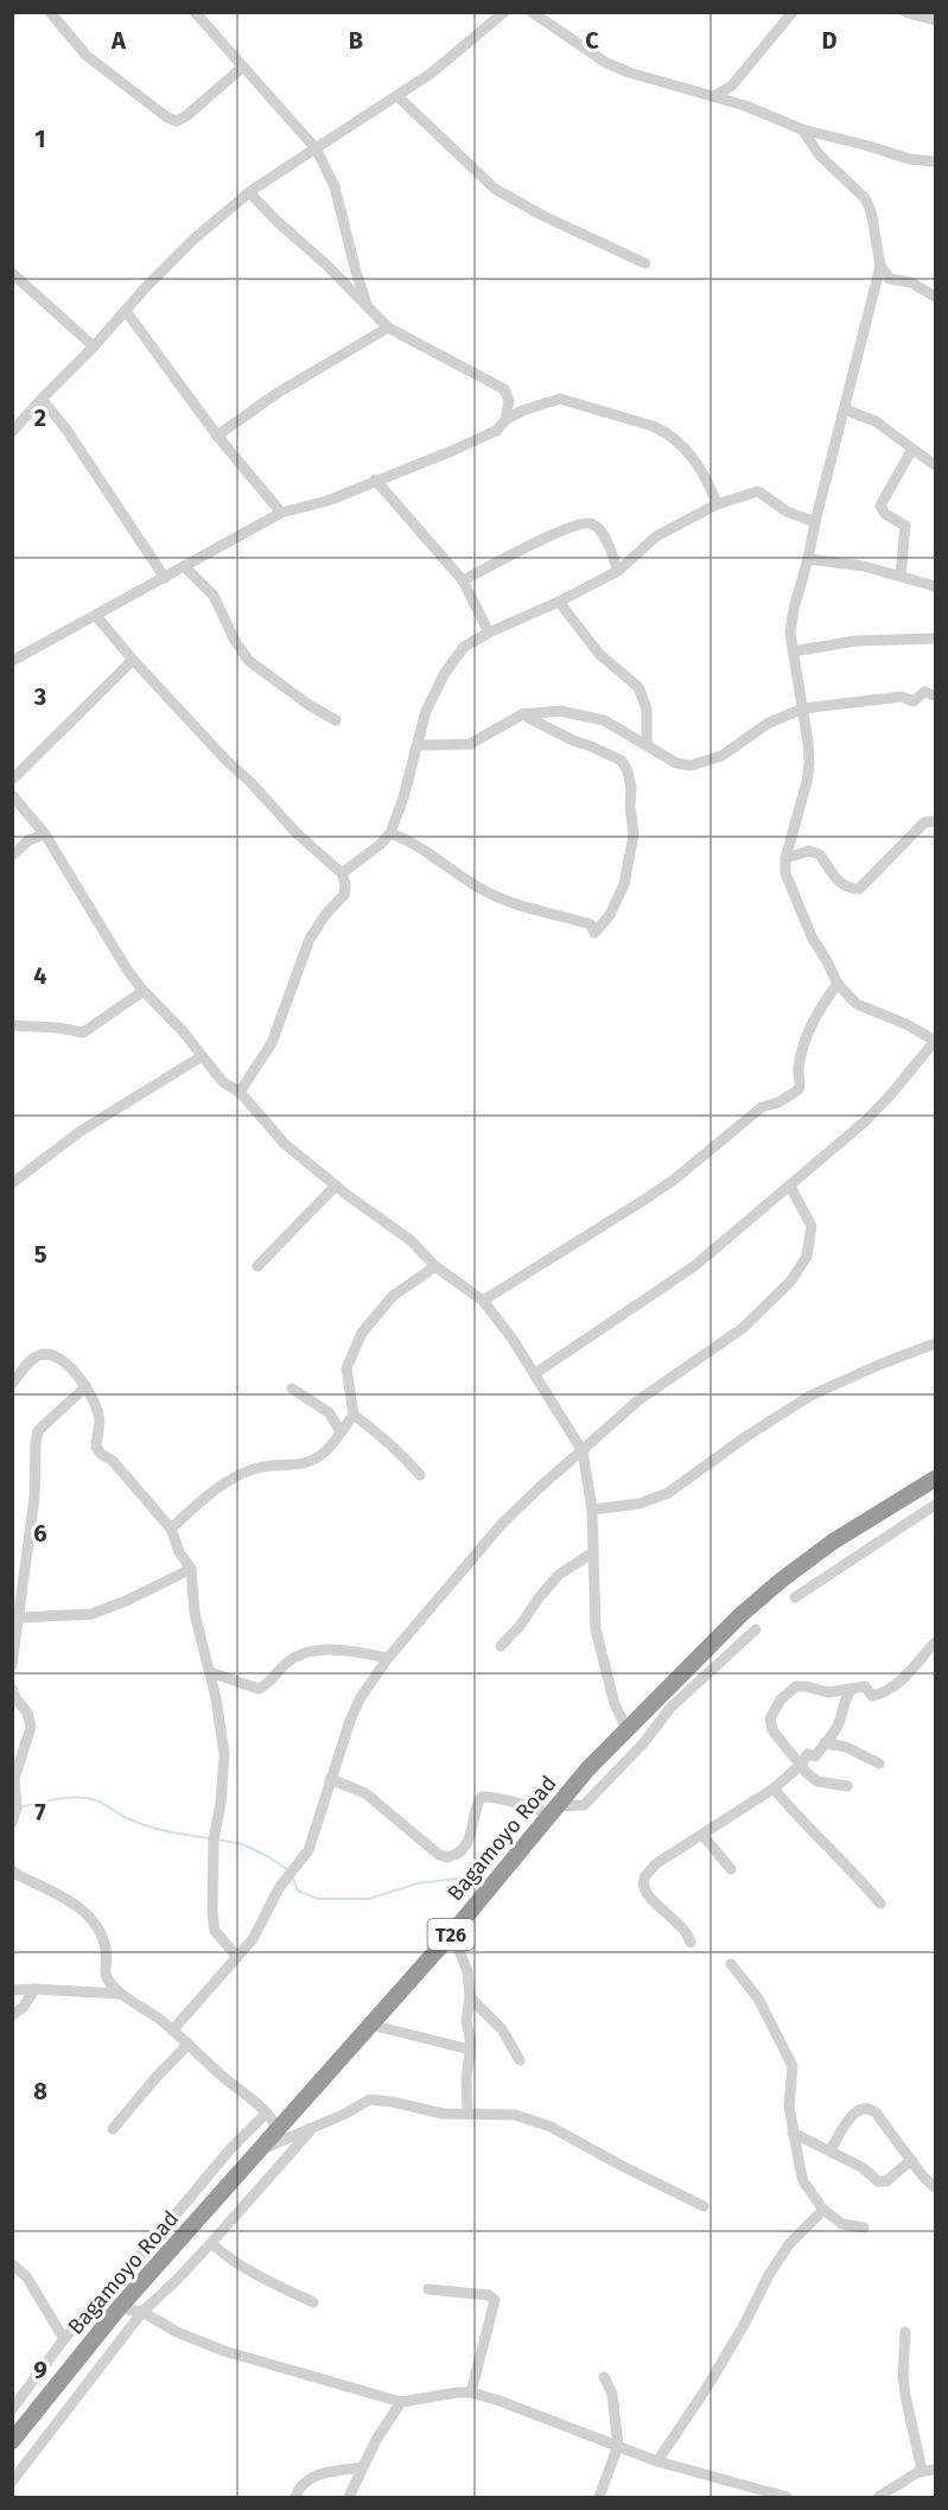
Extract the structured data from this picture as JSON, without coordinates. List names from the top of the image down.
{
  "streets": {
    "highway": ["Bagamoyo Road", "T26"]
  },
  "grid": {
    "columns": [
      "A",
      "B",
      "C",
      "D"
    ],
    "rows": [
      "1",
      "2",
      "3",
      "4",
      "5",
      "6",
      "7",
      "8",
      "9"
    ]
  }
}
